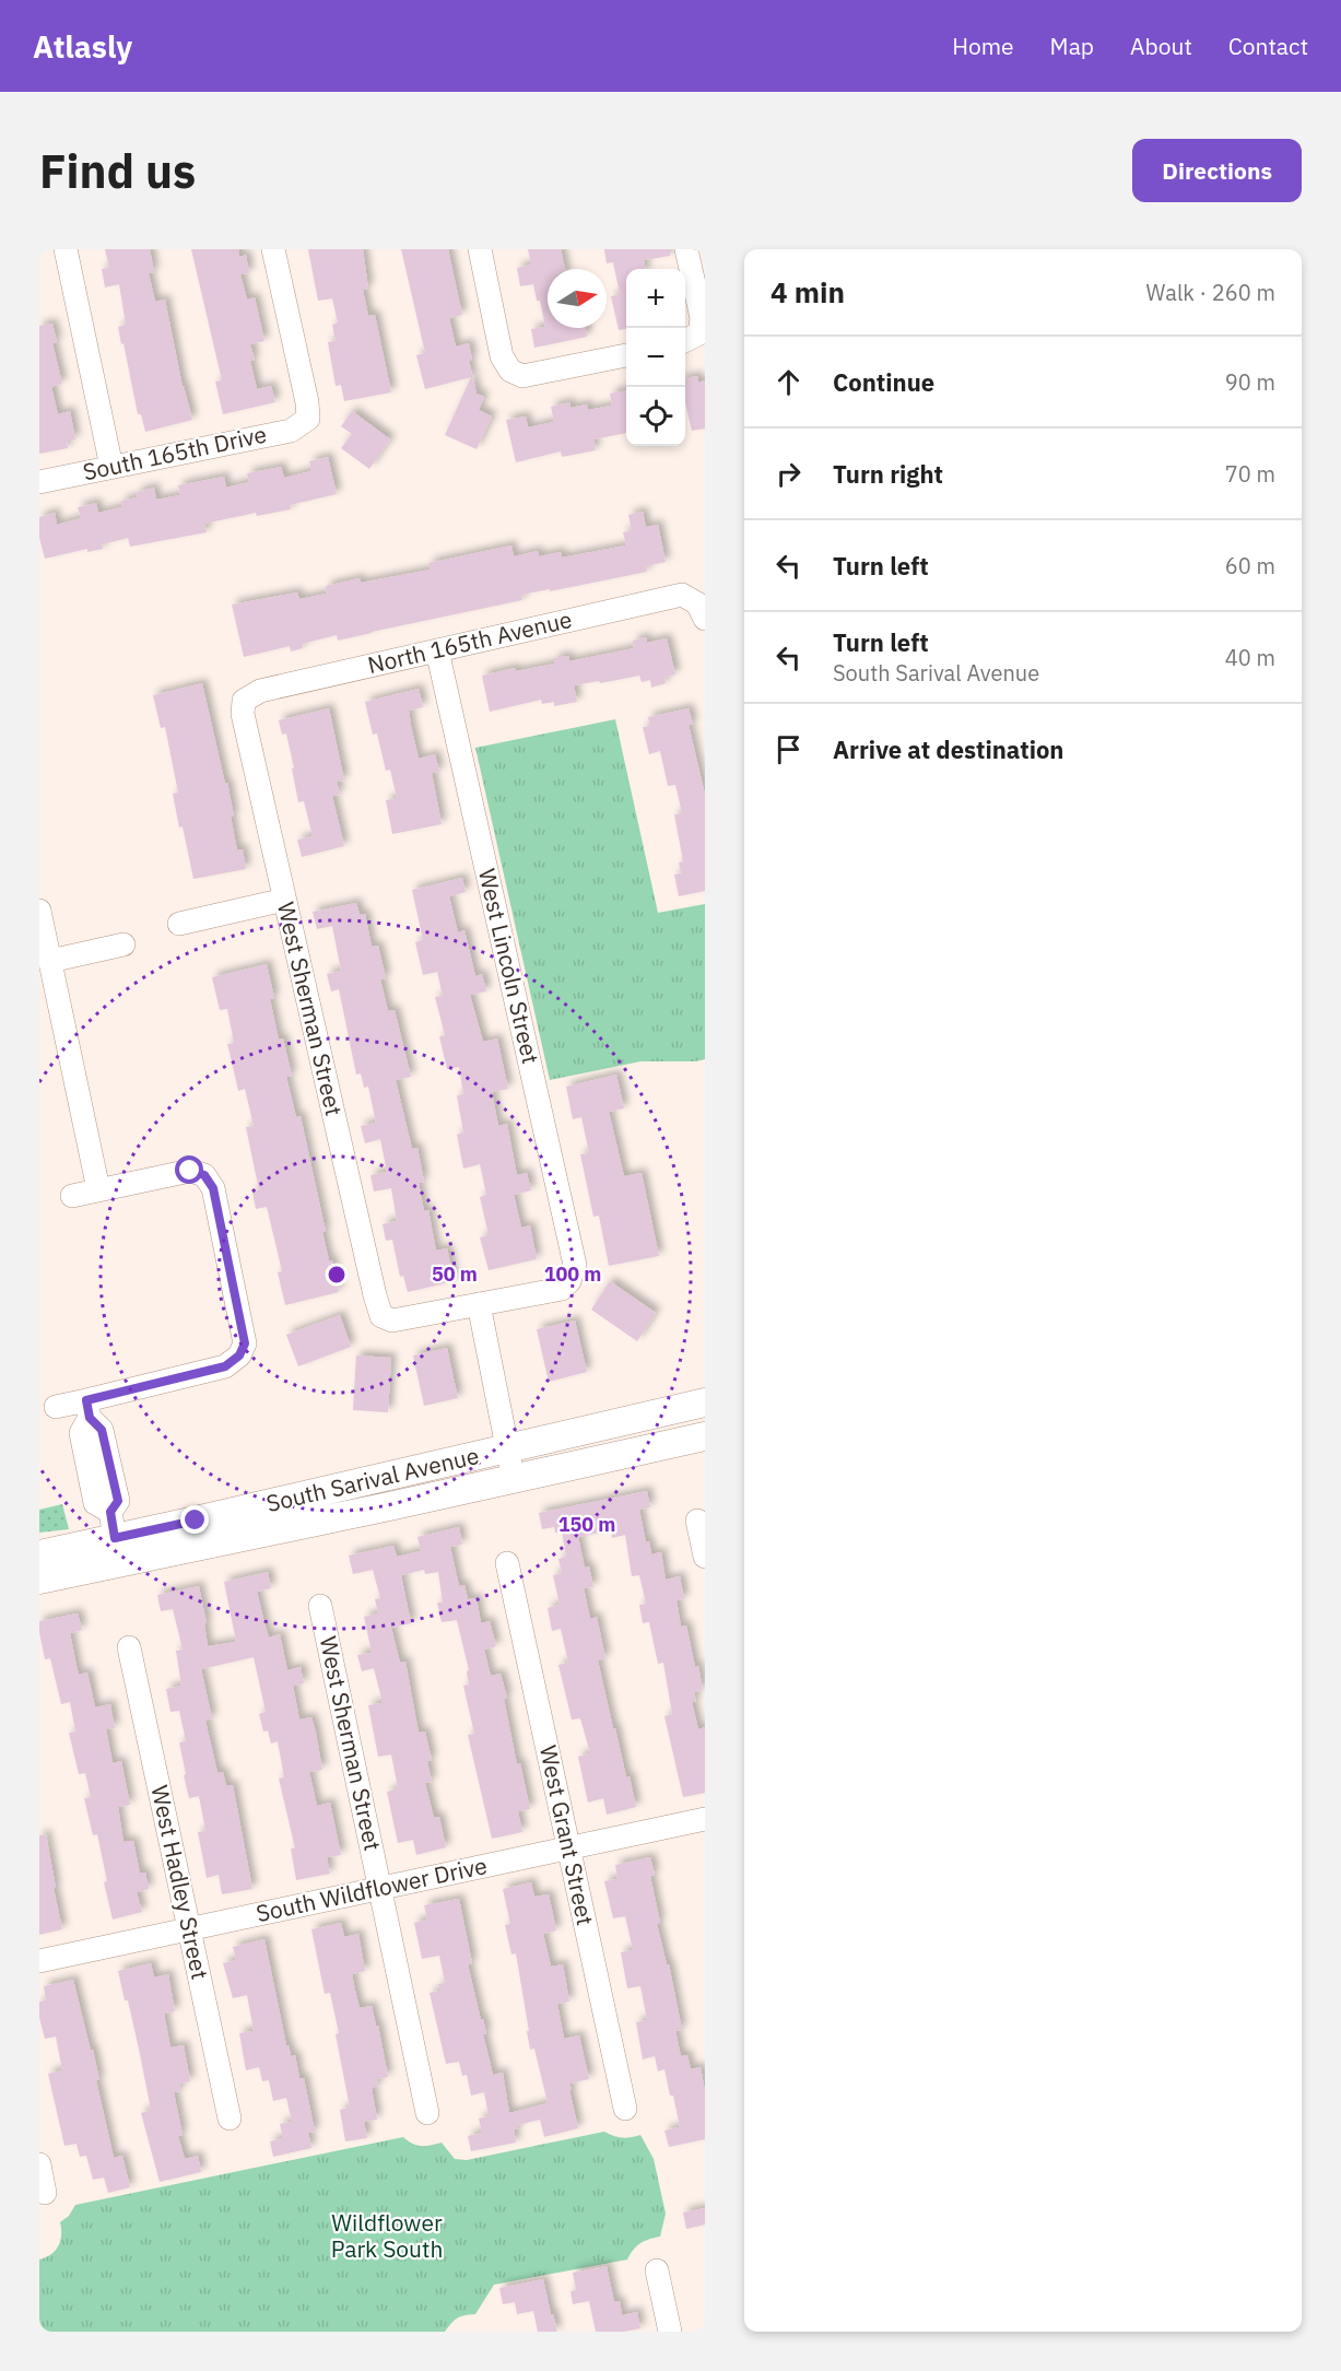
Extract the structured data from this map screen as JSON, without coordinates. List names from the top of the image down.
{
  "streets": {
    "main road": ["South Sarival Avenue"],
    "street": [
      "South 165th Drive",
      "North 165th Avenue",
      "West Lincoln Street",
      "West Sherman Street",
      "West Grant Street",
      "West Hadley Street",
      "South Wildflower Drive"
    ]
  },
  "crossings": [
    ["North 165th Avenue", "West Lincoln Street"],
    ["North 165th Avenue", "West Sherman Street"],
    ["West Lincoln Street", "West Sherman Street"],
    ["West Sherman Street", "South Wildflower Drive"],
    ["West Grant Street", "South Wildflower Drive"],
    ["West Hadley Street", "South Wildflower Drive"]
  ],
  "parks": ["Wildflower Park South"],
  "north": "right",
  "page": {
    "header": "Atlasly",
    "nav": [
      "Home",
      "Map",
      "About",
      "Contact"
    ],
    "buttons": "Directions",
    "title": "Find us",
    "heading": ["4 min", "Walk · 260 m"],
    "map_buttons": ["+", "−"],
    "list": [
      ["Continue", "90 m"],
      ["Turn right", "70 m"],
      ["Turn left", "60 m"],
      ["Turn left", "South Sarival Avenue", "40 m"],
      "Arrive at destination"
    ]
  },
  "rings": ["50 m", "100 m", "150 m"]
}
